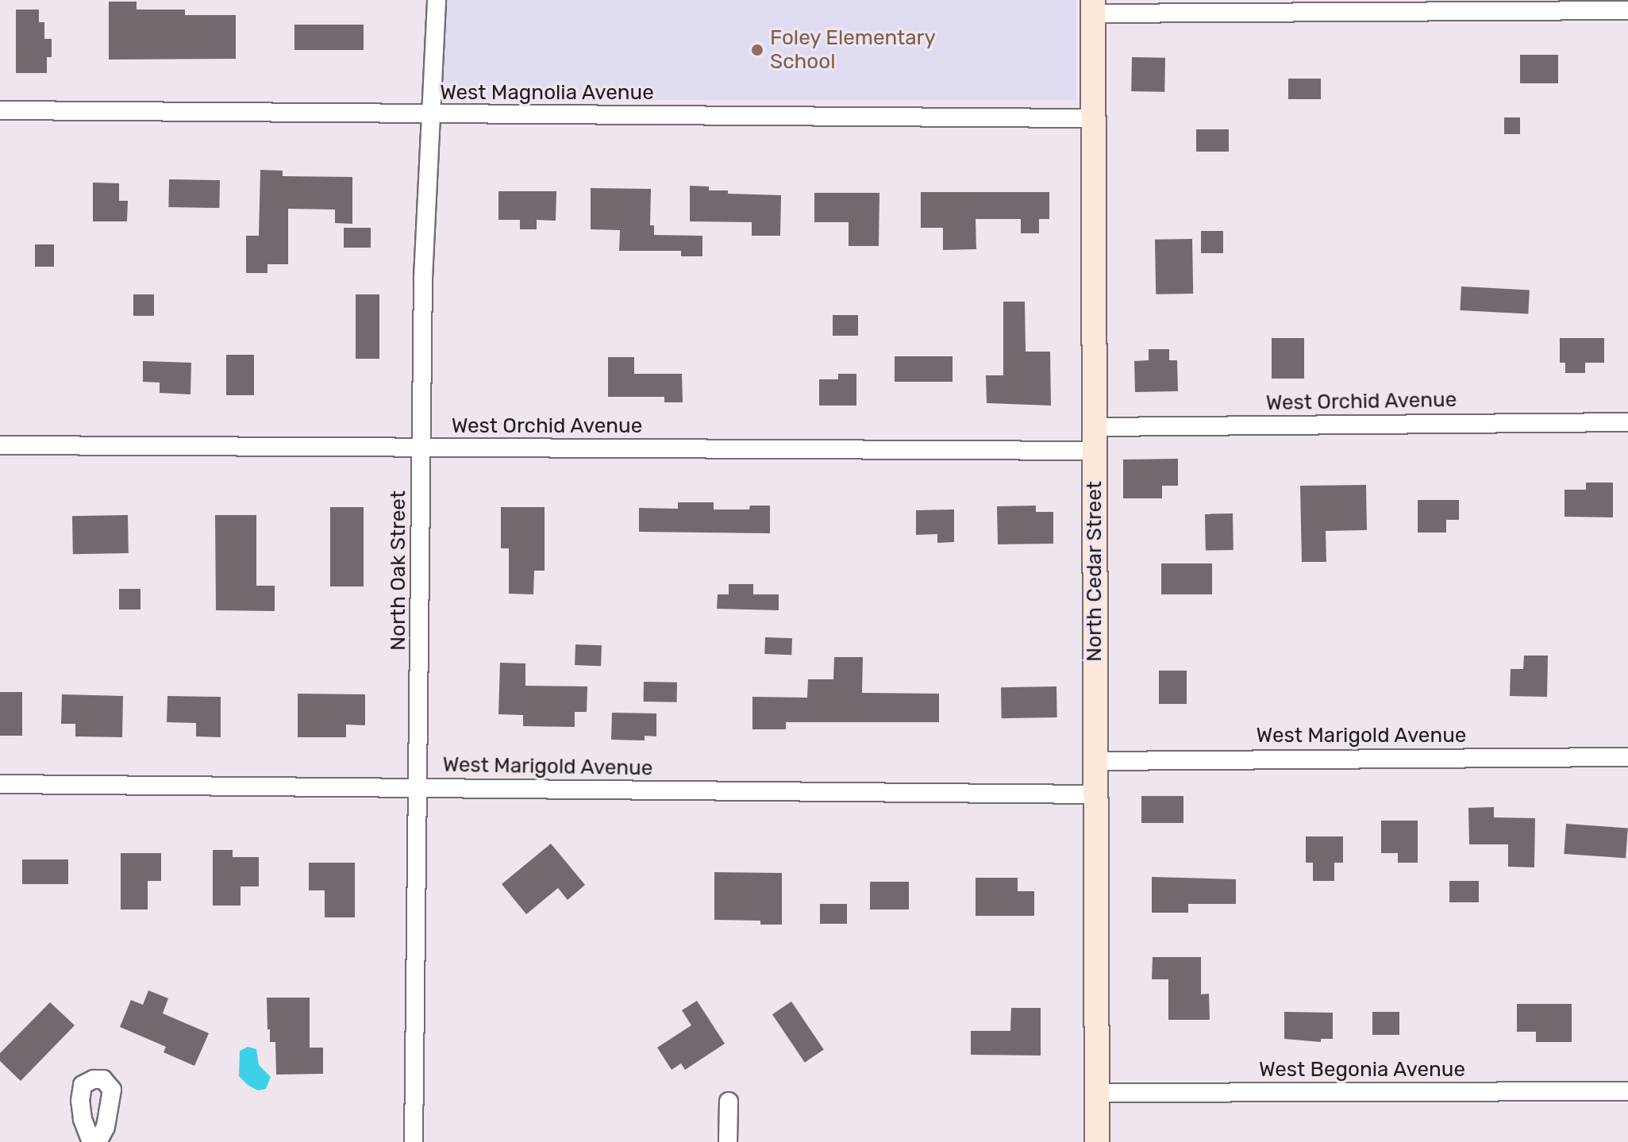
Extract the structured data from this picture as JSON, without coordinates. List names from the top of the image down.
{
  "streets": {
    "street": [
      "West Magnolia Avenue",
      "West Orchid Avenue",
      "North Oak Street",
      "North Cedar Street",
      "West Marigold Avenue",
      "West Begonia Avenue"
    ]
  },
  "crossings": [
    ["West Magnolia Avenue", "North Oak Street"],
    ["West Magnolia Avenue", "North Cedar Street"],
    ["West Orchid Avenue", "North Oak Street"],
    ["West Orchid Avenue", "North Cedar Street"],
    ["North Oak Street", "West Marigold Avenue"],
    ["North Cedar Street", "West Marigold Avenue"],
    ["North Cedar Street", "West Begonia Avenue"]
  ],
  "places": ["Foley Elementary School"]
}
